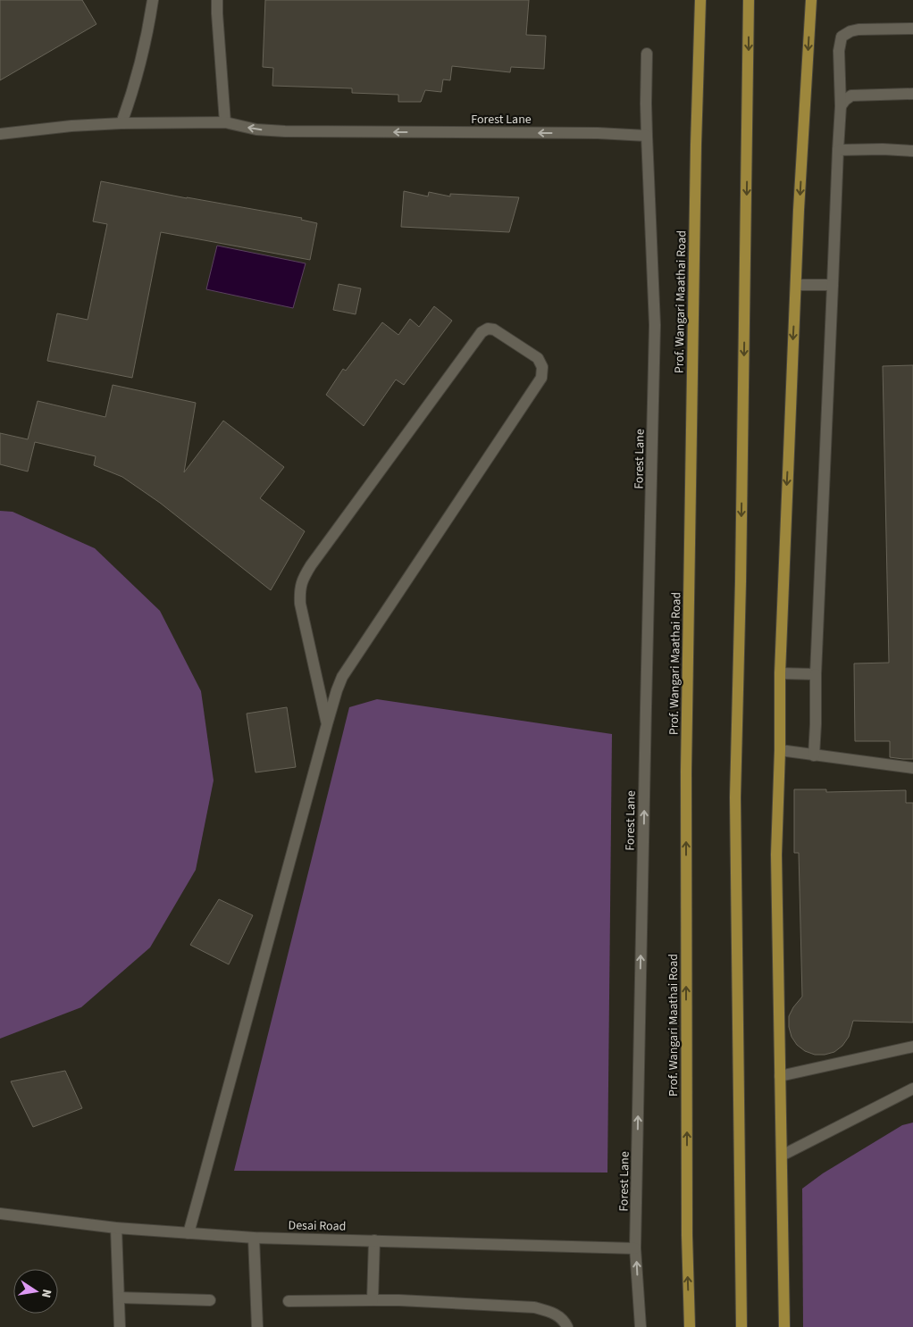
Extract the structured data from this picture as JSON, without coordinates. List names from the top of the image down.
{
  "streets": {
    "main road": ["Prof. Wangari Maathai Road"],
    "street": ["Forest Lane", "Desai Road"]
  },
  "crossings": [
    ["Forest Lane", "Desai Road"]
  ],
  "north": "right"
}
